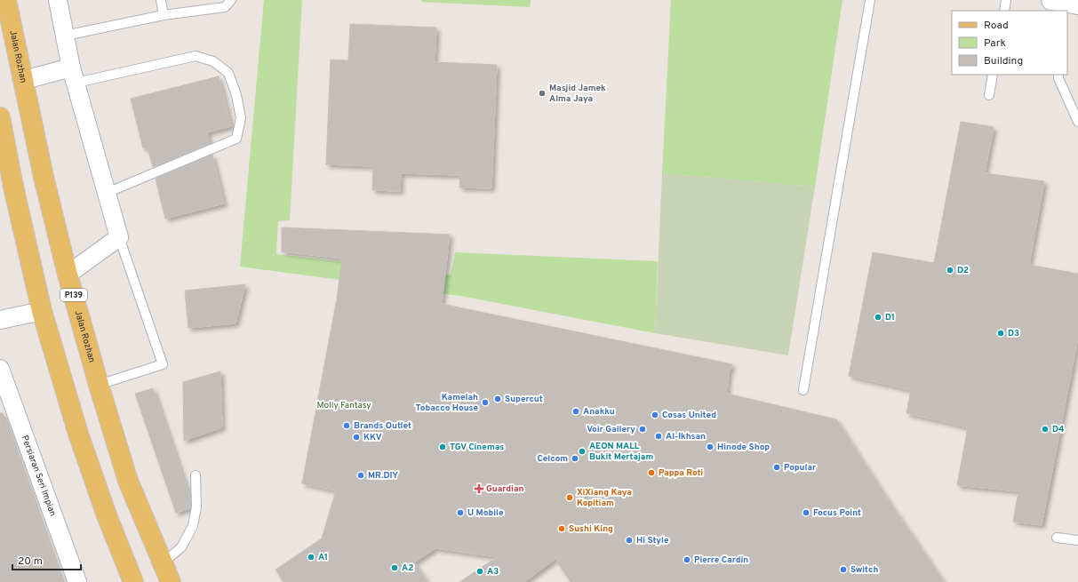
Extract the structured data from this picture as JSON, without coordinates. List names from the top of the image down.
{
  "streets": {
    "main road": ["Jalan Rozhan", "P139"],
    "street": ["Persiaran Seri Impian"]
  },
  "parks": ["Molly Fantasy"],
  "places": {
    "other": [
      "Masjid Jamek Alma Jaya",
      "D2",
      "D1",
      "D3",
      "Supercut",
      "Kamelah Tobacco House",
      "Anakku",
      "Cosas United",
      "Brands Outlet",
      "Voir Gallery",
      "D4",
      "Al-Ikhsan",
      "KKV",
      "TGV Cinemas",
      "Hinode Shop",
      "AEON MALL Bukit Mertajam",
      "Celcom",
      "Popular",
      "Pappa Roti",
      "MR.DIY",
      "XiXiang Kaya Kopitiam",
      "U Mobile",
      "Focus Point",
      "Sushi King",
      "Hi Style",
      "A1",
      "Pierre Cardin",
      "A2",
      "Switch",
      "A3"
    ],
    "health": ["Guardian"]
  },
  "legend": ["Road", "Park", "Building"],
  "scale_bar": "20 m"
}
